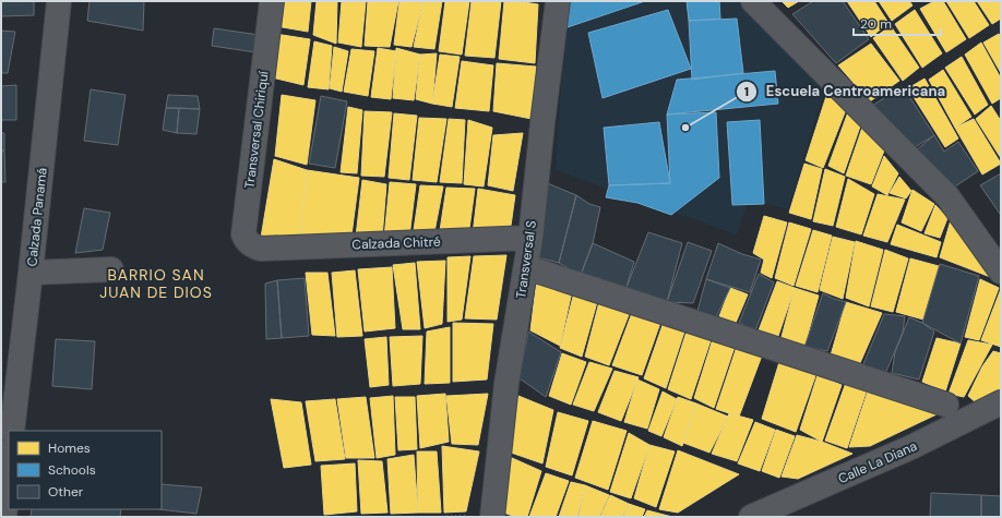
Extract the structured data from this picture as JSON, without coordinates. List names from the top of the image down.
{
  "streets": {
    "street": [
      "Transversal Chiriquí",
      "Calzada Panamá",
      "Calzada Chitré",
      "Transversal S",
      "Calle La Diana"
    ]
  },
  "crossings": [
    ["Transversal Chiriquí", "Calzada Chitré"],
    ["Calzada Chitré", "Transversal S"]
  ],
  "districts": ["BARRIO SAN JUAN DE DIOS"],
  "places": ["Escuela Centroamericana"],
  "legend": ["Homes", "Schools", "Other"],
  "scale_bar": "20 m"
}
